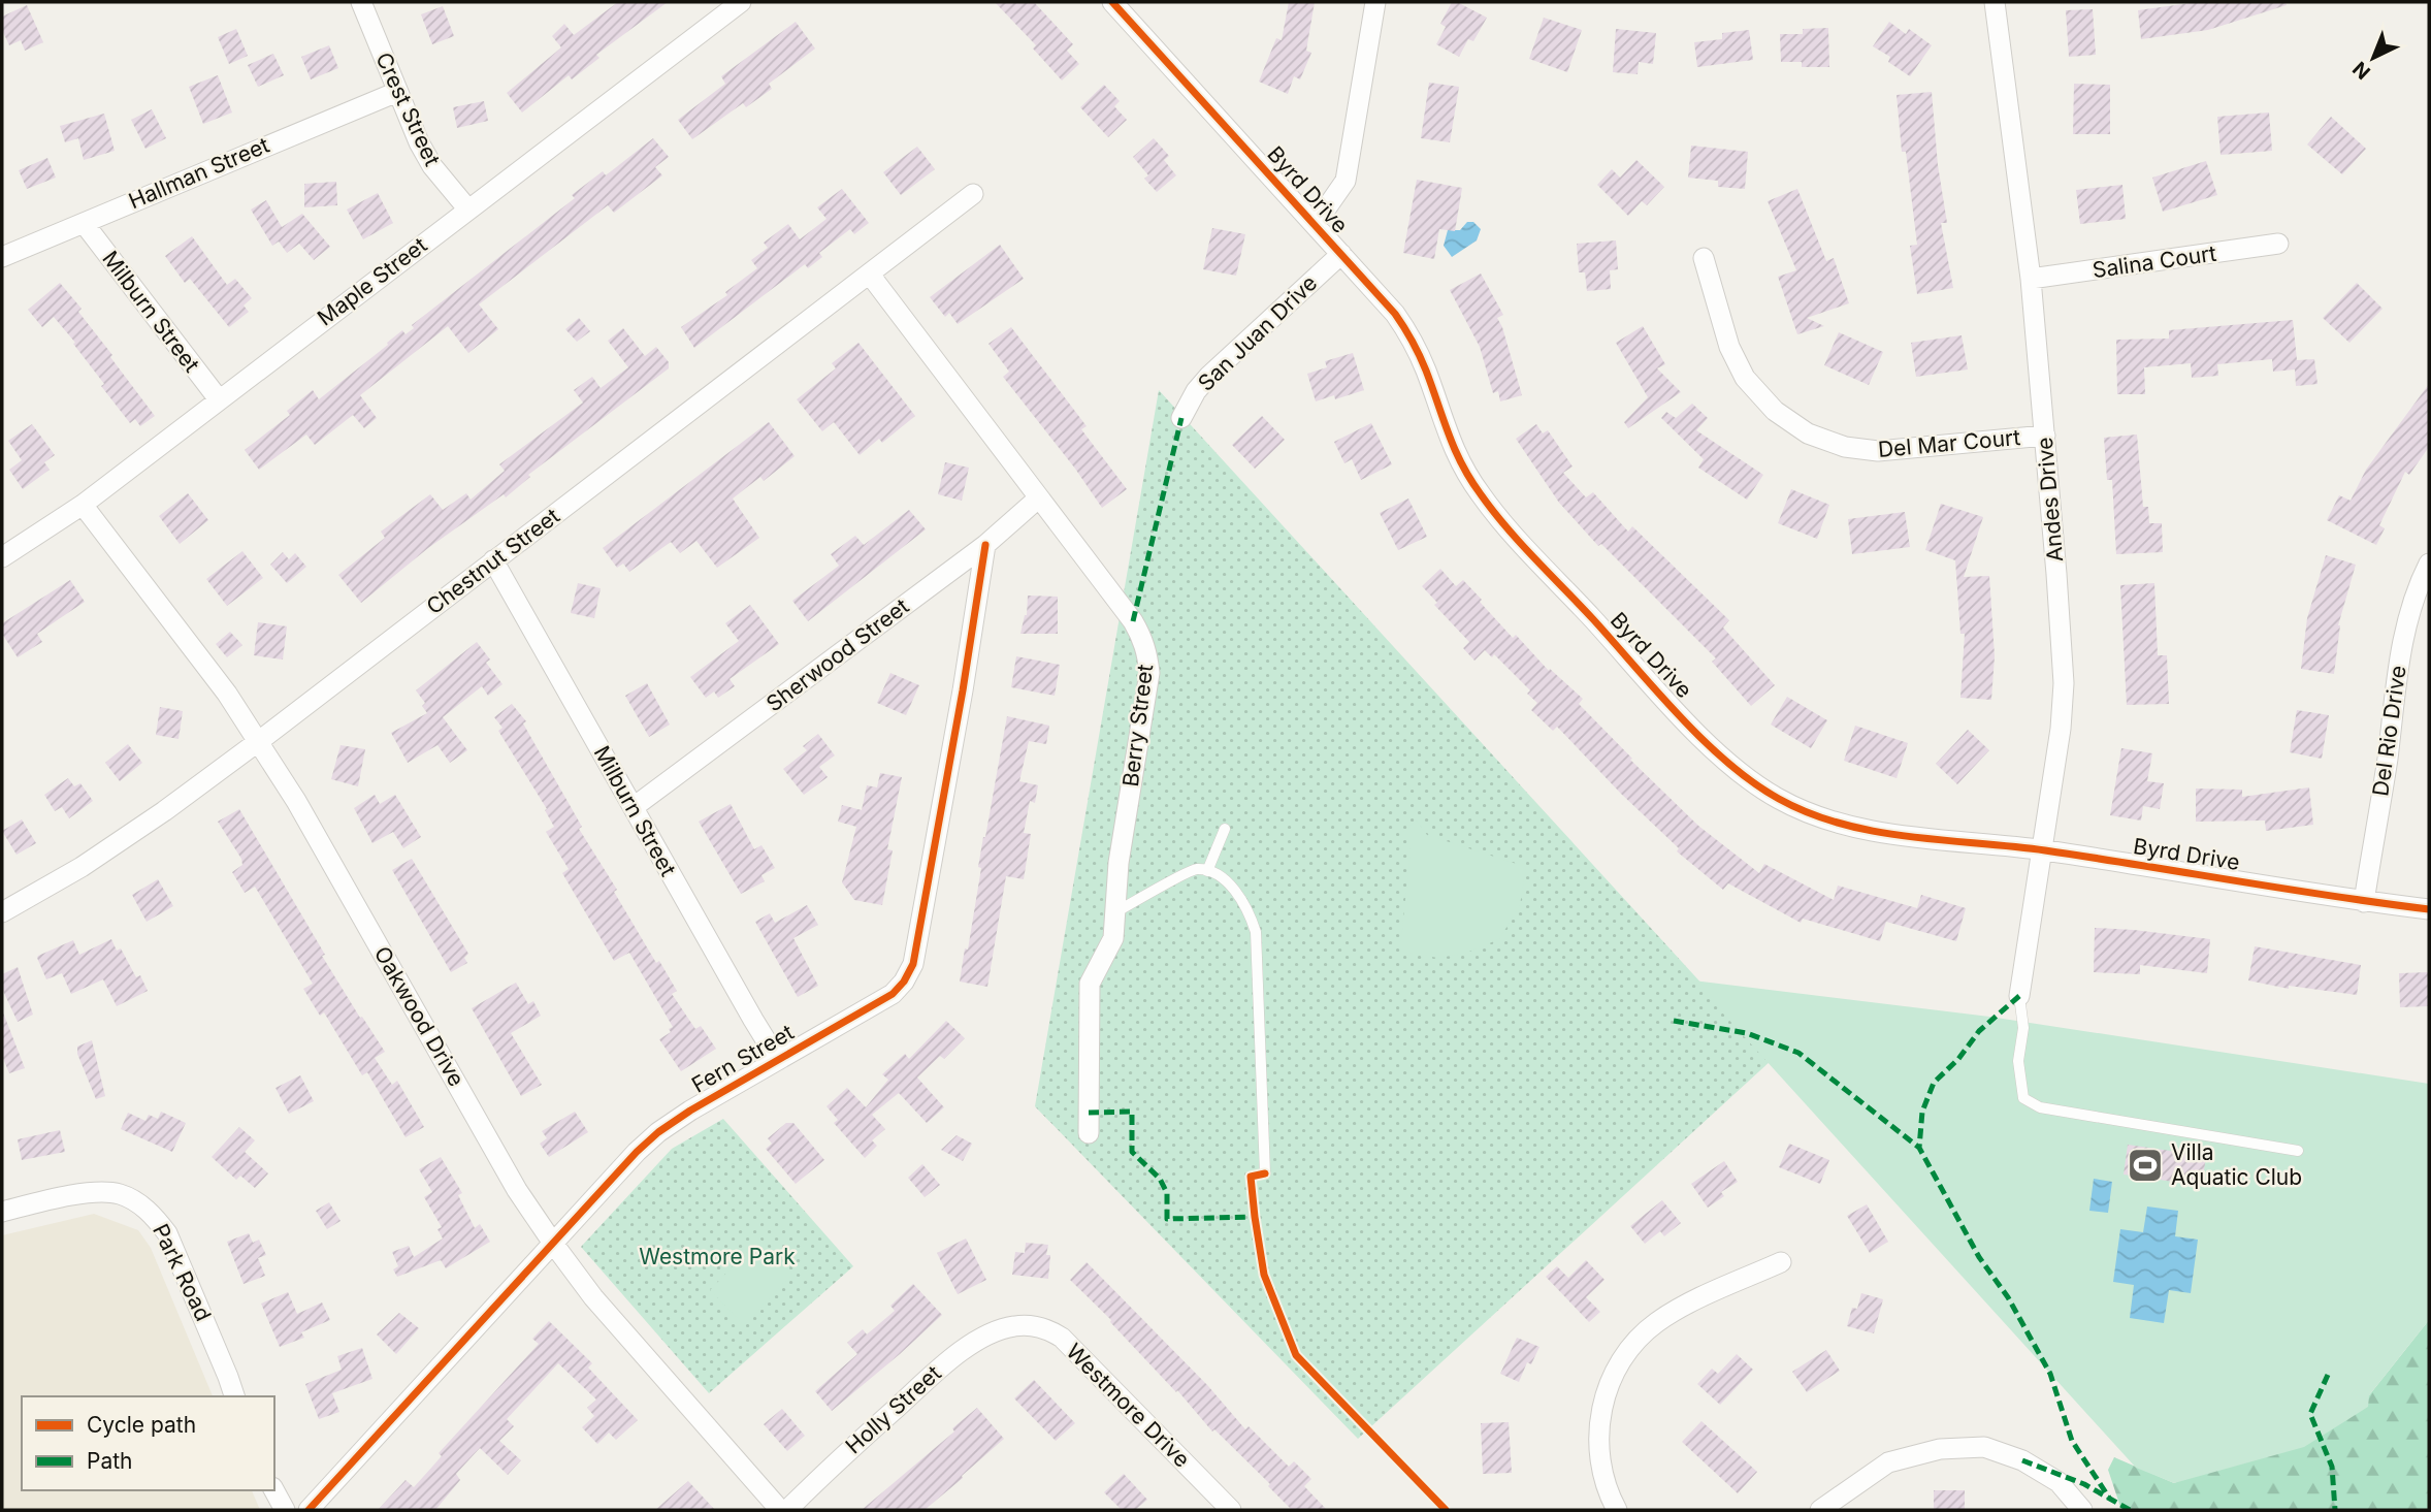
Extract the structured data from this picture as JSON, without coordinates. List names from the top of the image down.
{
  "streets": {
    "street": [
      "Crest Street",
      "Hallman Street",
      "Byrd Drive",
      "Salina Court",
      "Maple Street",
      "Milburn Street",
      "San Juan Drive",
      "Del Mar Court",
      "Andes Drive",
      "Chestnut Street",
      "Sherwood Street",
      "Berry Street",
      "Del Rio Drive",
      "Oakwood Drive",
      "Fern Street",
      "Park Road",
      "Westmore Drive",
      "Holly Street"
    ]
  },
  "crossings": [
    ["Crest Street", "Hallman Street"],
    ["Crest Street", "Maple Street"],
    ["Hallman Street", "Milburn Street"],
    ["Byrd Drive", "San Juan Drive"],
    ["Byrd Drive", "Andes Drive"],
    ["Byrd Drive", "Del Rio Drive"],
    ["Salina Court", "Andes Drive"],
    ["Maple Street", "Milburn Street"],
    ["Maple Street", "Oakwood Drive"],
    ["Milburn Street", "Chestnut Street"],
    ["Milburn Street", "Sherwood Street"],
    ["Milburn Street", "Fern Street"],
    ["Del Mar Court", "Andes Drive"],
    ["Chestnut Street", "Berry Street"],
    ["Chestnut Street", "Oakwood Drive"],
    ["Sherwood Street", "Berry Street"],
    ["Sherwood Street", "Fern Street"],
    ["Oakwood Drive", "Fern Street"],
    ["Westmore Drive", "Holly Street"]
  ],
  "parks": ["Westmore Park"],
  "places": {
    "sports": ["Villa Aquatic Club"]
  },
  "legend": ["Cycle path", "Path"],
  "north": "bottom left"
}
